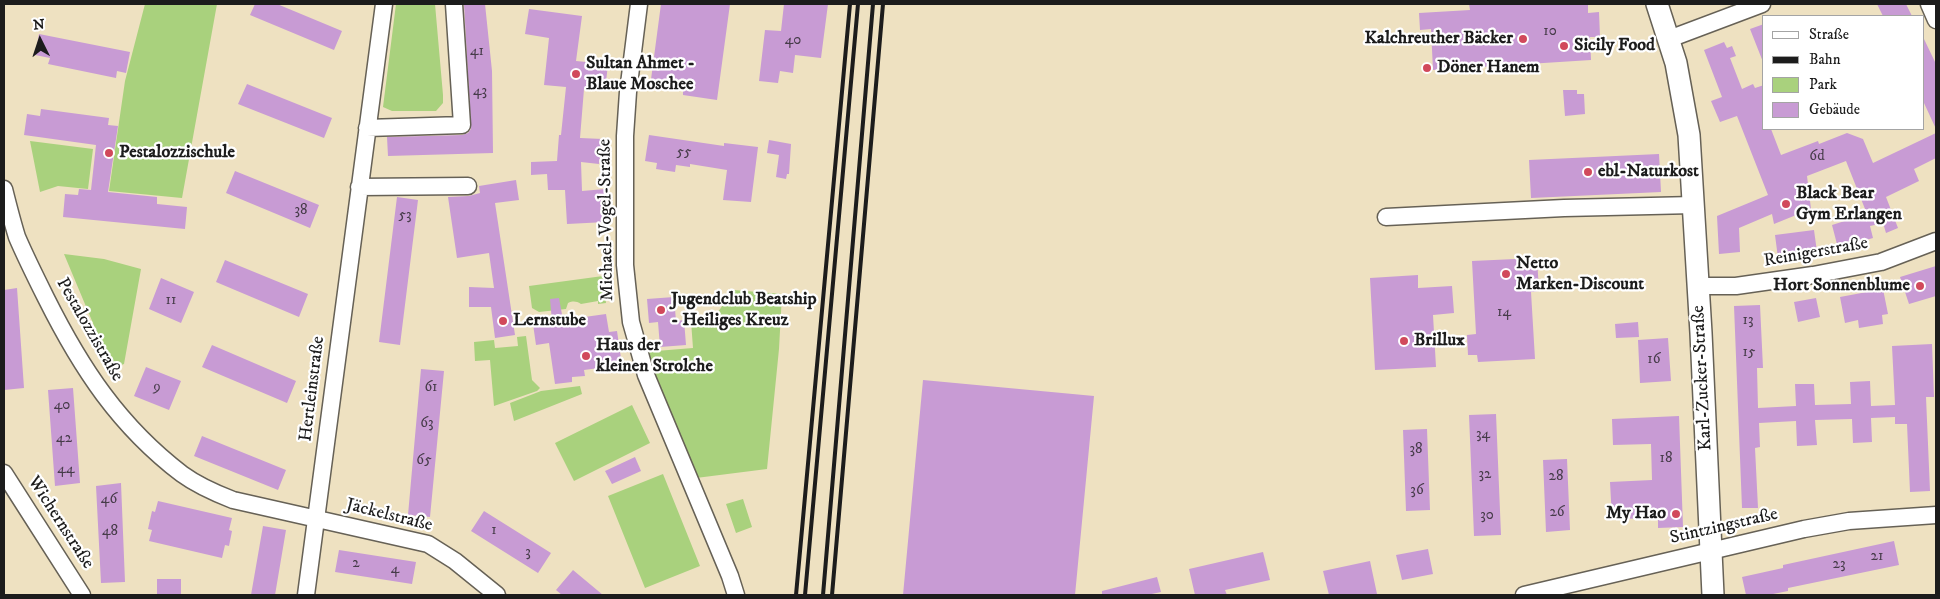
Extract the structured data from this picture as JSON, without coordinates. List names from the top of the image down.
{
  "streets": {
    "street": [
      "Michael-Vogel-Straße",
      "Reinigerstraße",
      "Pestalozzistraße",
      "Karl-Zucker-Straße",
      "Hertleinstraße",
      "Jäckelstraße",
      "Wichernstraße",
      "Stintzingstraße"
    ]
  },
  "crossings": [
    ["Reinigerstraße", "Karl-Zucker-Straße"],
    ["Pestalozzistraße", "Hertleinstraße"],
    ["Pestalozzistraße", "Jäckelstraße"],
    ["Karl-Zucker-Straße", "Stintzingstraße"],
    ["Hertleinstraße", "Jäckelstraße"]
  ],
  "places": [
    "Kalchreuther Bäcker",
    "Sicily Food",
    "Döner Hanem",
    "Sultan Ahmet - Blaue Moschee",
    "Pestalozzischule",
    "ebl-Naturkost",
    "Black Bear Gym Erlangen",
    "Netto Marken-Discount",
    "Hort Sonnenblume",
    "Jugendclub Beatship - Heiliges Kreuz",
    "Lernstube",
    "Brillux",
    "Haus der kleinen Strolche",
    "My Hao"
  ],
  "house_numbers": [
    "10",
    "40",
    "41",
    "43",
    "55",
    "6d",
    "38",
    "53",
    "11",
    "14",
    "13",
    "15",
    "16",
    "9",
    "61",
    "40",
    "63",
    "34",
    "42",
    "38",
    "18",
    "65",
    "44",
    "32",
    "28",
    "36",
    "46",
    "26",
    "30",
    "1",
    "48",
    "3",
    "21",
    "2",
    "23",
    "4"
  ],
  "legend": [
    "Straße",
    "Bahn",
    "Park",
    "Gebäude"
  ],
  "north": "top"
}
